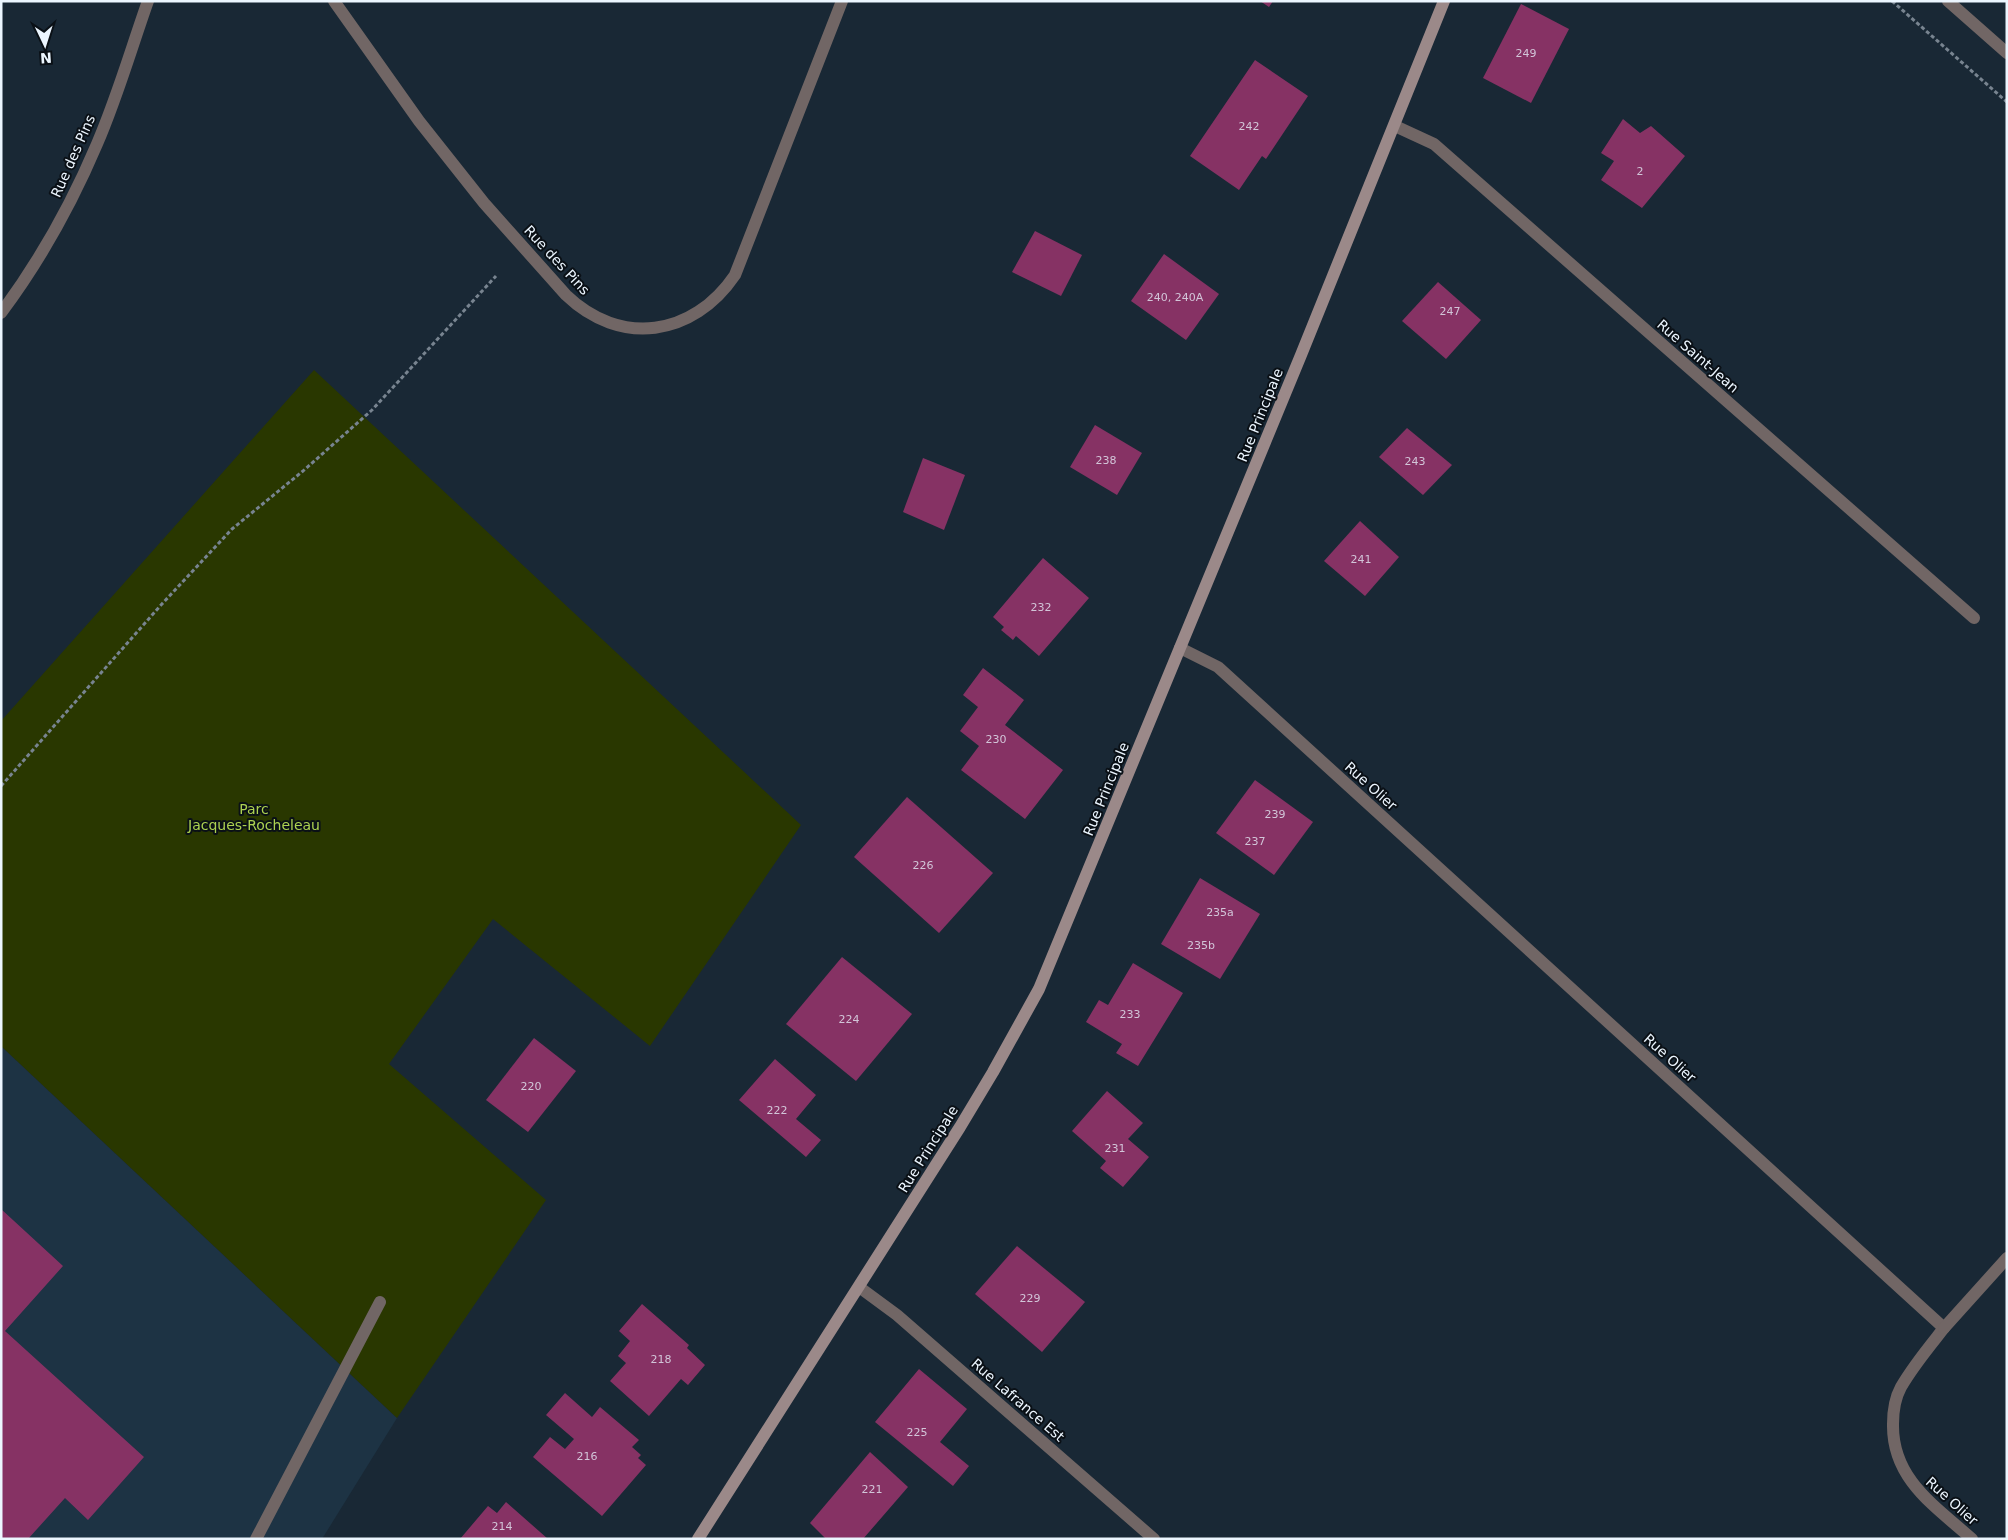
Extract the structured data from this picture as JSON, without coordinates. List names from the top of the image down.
{
  "streets": {
    "street": [
      "Rue des Pins",
      "Rue Saint-Jean",
      "Rue Principale",
      "Rue Olier",
      "Rue Lafrance Est"
    ]
  },
  "crossings": [
    ["Rue Saint-Jean", "Rue Principale"],
    ["Rue Principale", "Rue Olier"],
    ["Rue Principale", "Rue Lafrance Est"]
  ],
  "parks": ["Parc Jacques-Rocheleau"],
  "house_numbers": [
    "249",
    "242",
    "2",
    "240, 240A",
    "247",
    "238",
    "243",
    "241",
    "232",
    "230",
    "239",
    "237",
    "226",
    "235a",
    "235b",
    "233",
    "224",
    "220",
    "222",
    "231",
    "229",
    "218",
    "225",
    "216",
    "221",
    "214"
  ],
  "north": "bottom"
}
